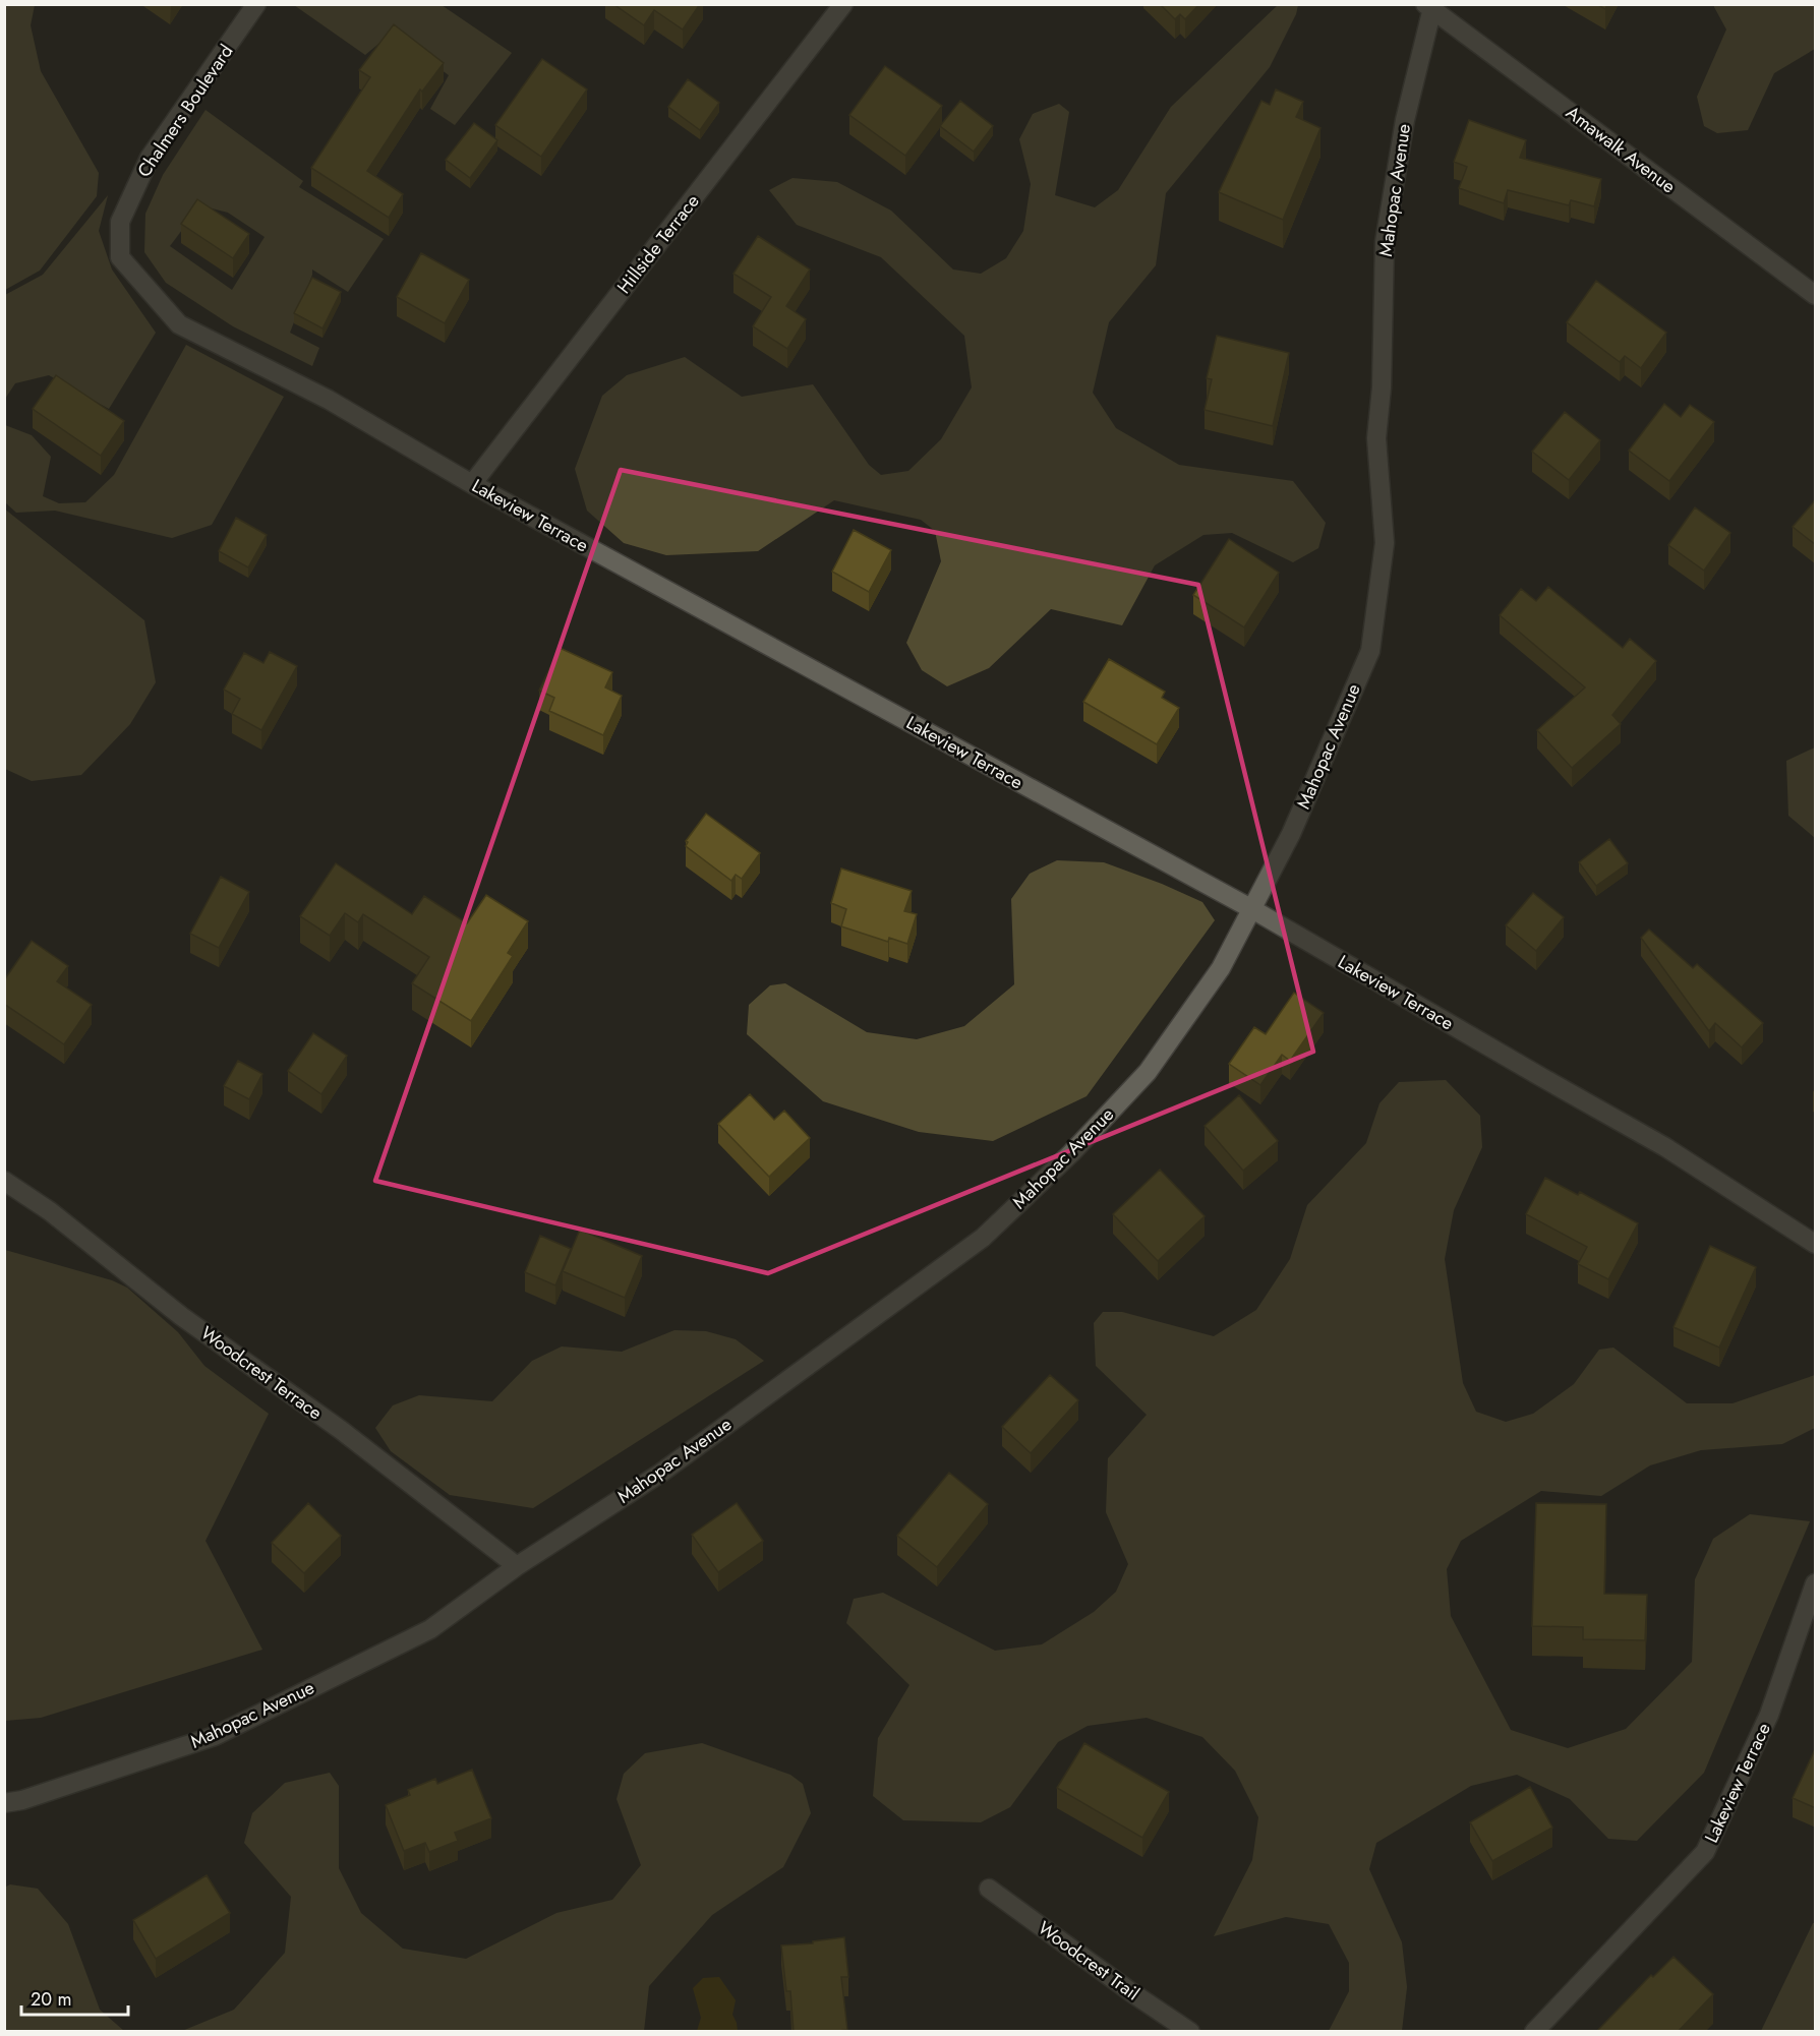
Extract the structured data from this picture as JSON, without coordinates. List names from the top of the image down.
{
  "streets": {
    "street": [
      "Chalmers Boulevard",
      "Amawalk Avenue",
      "Mahopac Avenue",
      "Hillside Terrace",
      "Lakeview Terrace",
      "Woodcrest Terrace",
      "Woodcrest Trail"
    ]
  },
  "crossings": [
    ["Chalmers Boulevard", "Lakeview Terrace"],
    ["Amawalk Avenue", "Mahopac Avenue"],
    ["Mahopac Avenue", "Lakeview Terrace"],
    ["Mahopac Avenue", "Woodcrest Terrace"],
    ["Hillside Terrace", "Lakeview Terrace"]
  ],
  "scale_bar": "20 m"
}
